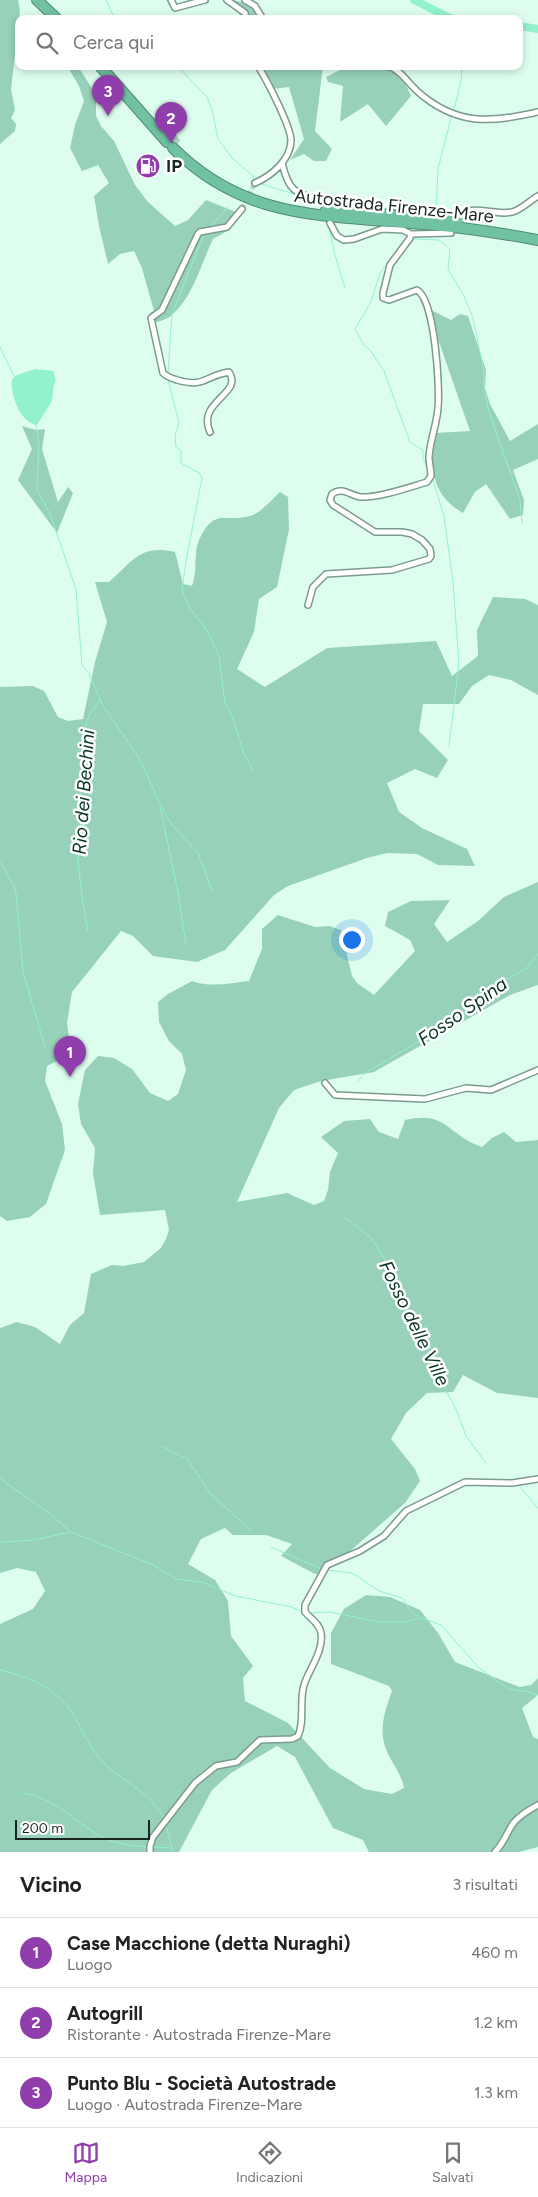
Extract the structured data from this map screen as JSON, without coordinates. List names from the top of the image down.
{
  "streets": {
    "highway": ["Autostrada Firenze-Mare"]
  },
  "water": ["Rio dei Bechini", "Fosso Spina", "Fosso delle Ville"],
  "places": {
    "fuel station": ["IP"]
  },
  "scale_bar": "200 m",
  "page": {
    "search": "Cerca qui",
    "pins": ["3", "2", "1"],
    "scale": "200 m",
    "heading": ["Vicino", "3 risultati"],
    "list": [
      {
        "mark": "1",
        "name": "Case Macchione (detta Nuraghi)",
        "note": "Luogo",
        "value": "460 m"
      },
      {
        "mark": "2",
        "name": "Autogrill",
        "note": "Ristorante · Autostrada Firenze-Mare",
        "value": "1.2 km"
      },
      {
        "mark": "3",
        "name": "Punto Blu - Società Autostrade",
        "note": "Luogo · Autostrada Firenze-Mare",
        "value": "1.3 km"
      }
    ],
    "nav": ["Mappa", "Indicazioni", "Salvati"]
  }
}
